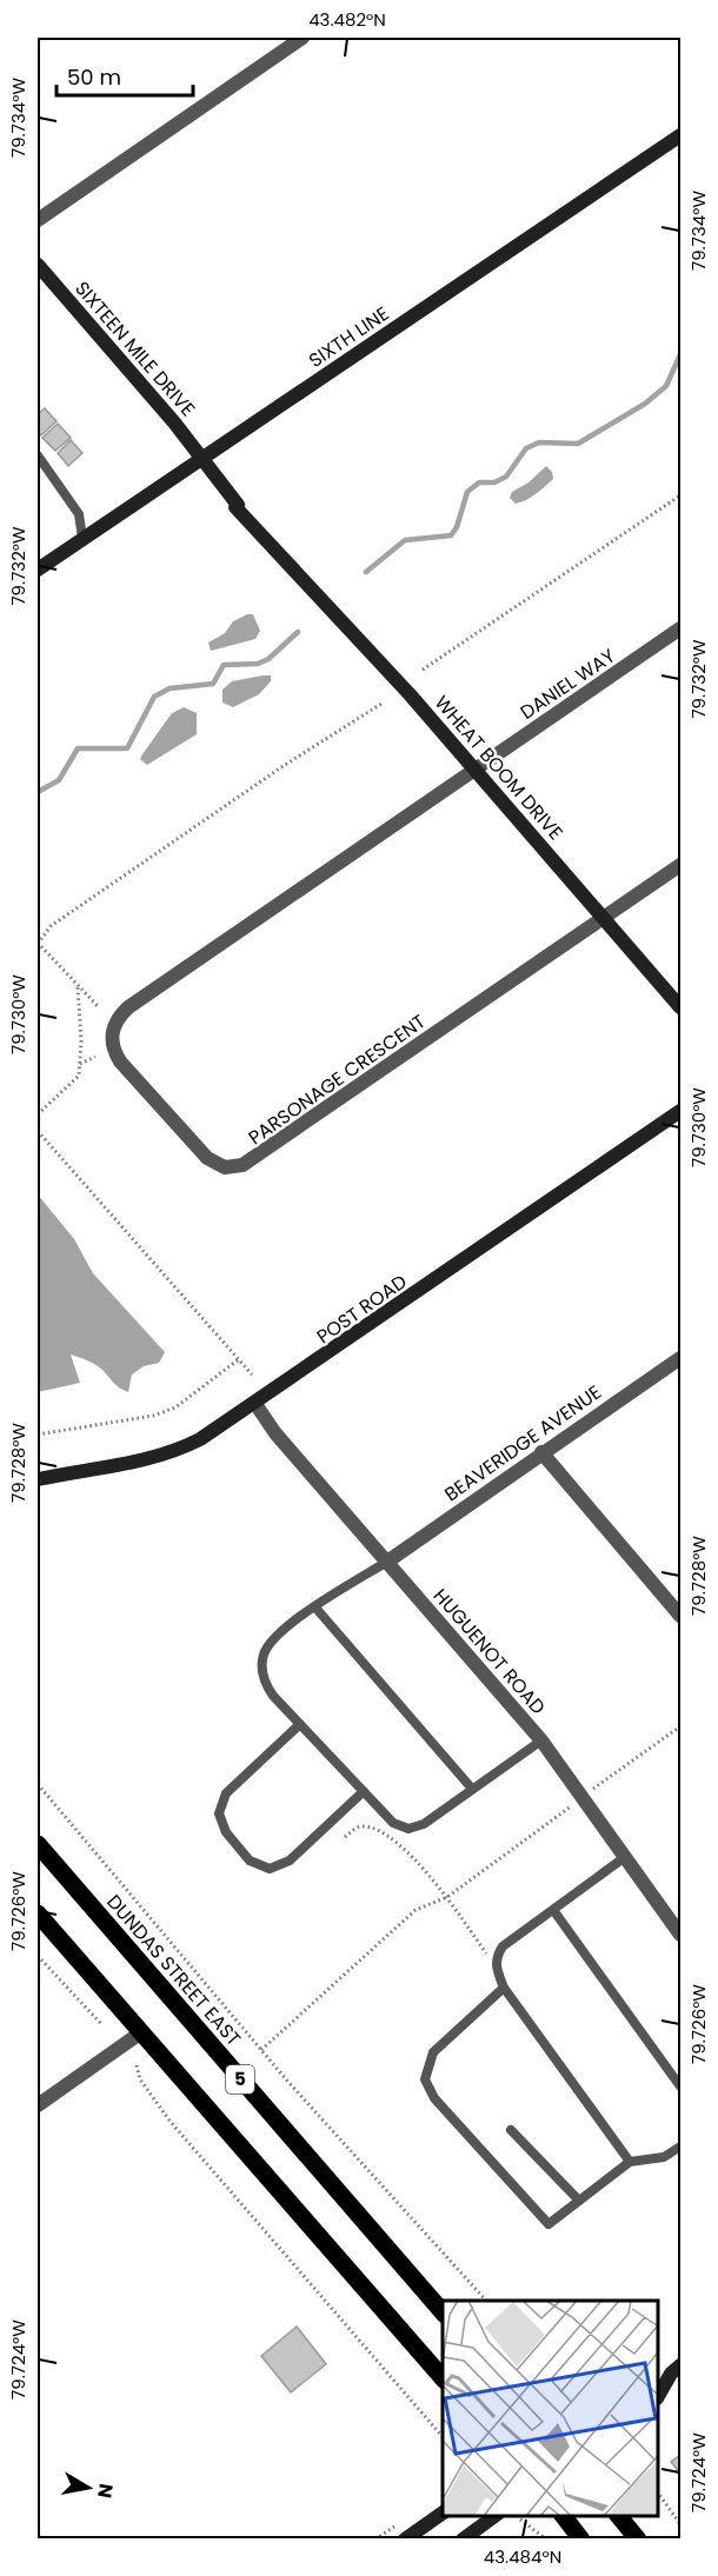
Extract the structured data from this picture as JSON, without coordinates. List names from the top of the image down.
{
  "streets": {
    "main road": ["DUNDAS STREET EAST", "5"],
    "street": [
      "SIXTH LINE",
      "SIXTEEN MILE DRIVE",
      "DANIEL WAY",
      "WHEAT BOOM DRIVE",
      "PARSONAGE CRESCENT",
      "POST ROAD",
      "BEAVERIDGE AVENUE",
      "HUGUENOT ROAD"
    ]
  },
  "crossings": [
    ["SIXTH LINE", "SIXTEEN MILE DRIVE"],
    ["SIXTH LINE", "WHEAT BOOM DRIVE"],
    ["SIXTEEN MILE DRIVE", "WHEAT BOOM DRIVE"],
    ["DANIEL WAY", "WHEAT BOOM DRIVE"],
    ["DANIEL WAY", "PARSONAGE CRESCENT"],
    ["WHEAT BOOM DRIVE", "PARSONAGE CRESCENT"],
    ["POST ROAD", "HUGUENOT ROAD"],
    ["BEAVERIDGE AVENUE", "HUGUENOT ROAD"]
  ],
  "scale_bar": "50 m",
  "north": "right",
  "coordinates": [
    "43.482°N",
    "79.734°W",
    "79.732°W",
    "79.730°W",
    "79.728°W",
    "79.726°W",
    "79.724°W",
    "43.484°N"
  ]
}
